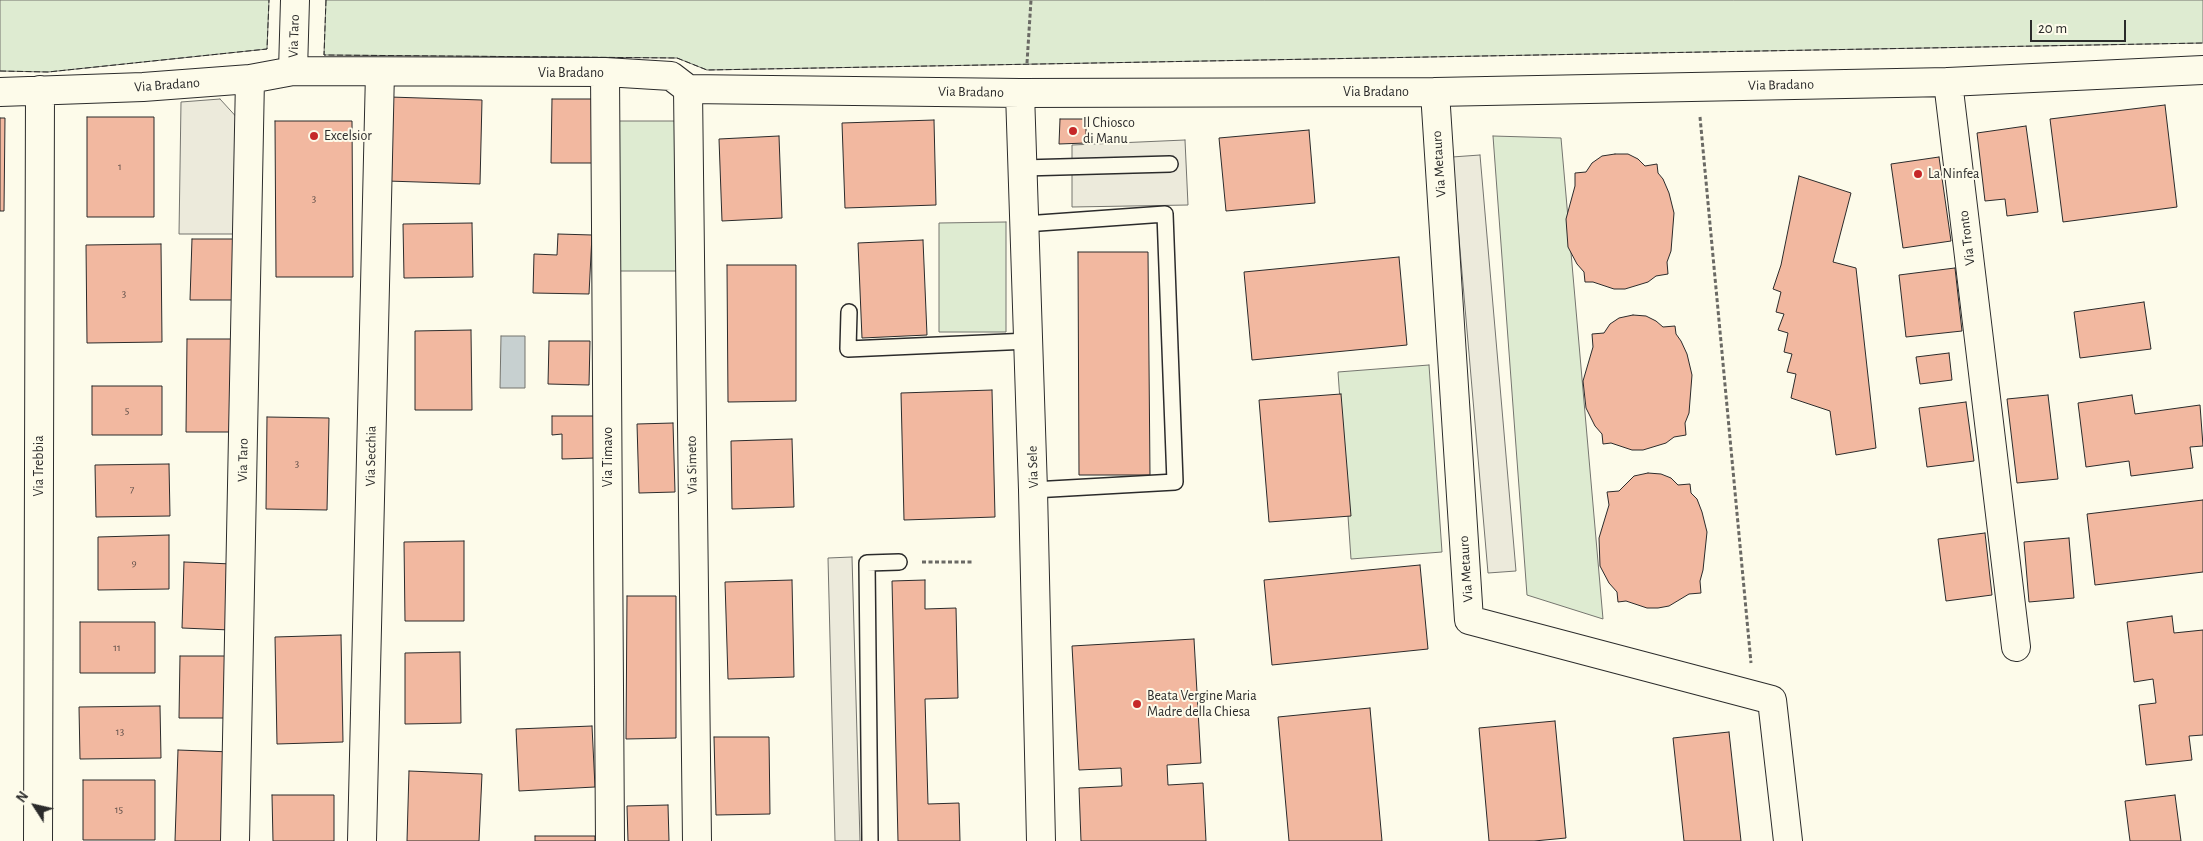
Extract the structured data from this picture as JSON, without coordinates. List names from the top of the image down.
{
  "streets": {
    "street": [
      "Via Taro",
      "Via Bradano",
      "Via Metauro",
      "Via Tronto",
      "Via Secchia",
      "Via Timavo",
      "Via Simeto",
      "Via Trebbia",
      "Via Sele"
    ]
  },
  "crossings": [
    ["Via Taro", "Via Bradano"],
    ["Via Bradano", "Via Metauro"],
    ["Via Bradano", "Via Tronto"],
    ["Via Bradano", "Via Secchia"],
    ["Via Bradano", "Via Timavo"],
    ["Via Bradano", "Via Simeto"],
    ["Via Bradano", "Via Trebbia"],
    ["Via Bradano", "Via Sele"]
  ],
  "places": [
    "Il Chiosco di Manu",
    "Excelsior",
    "La Ninfea",
    "Beata Vergine Maria Madre della Chiesa"
  ],
  "house_numbers": [
    "1",
    "3",
    "3",
    "5",
    "3",
    "7",
    "9",
    "11",
    "13",
    "15"
  ],
  "scale_bar": "20 m",
  "north": "top left"
}
